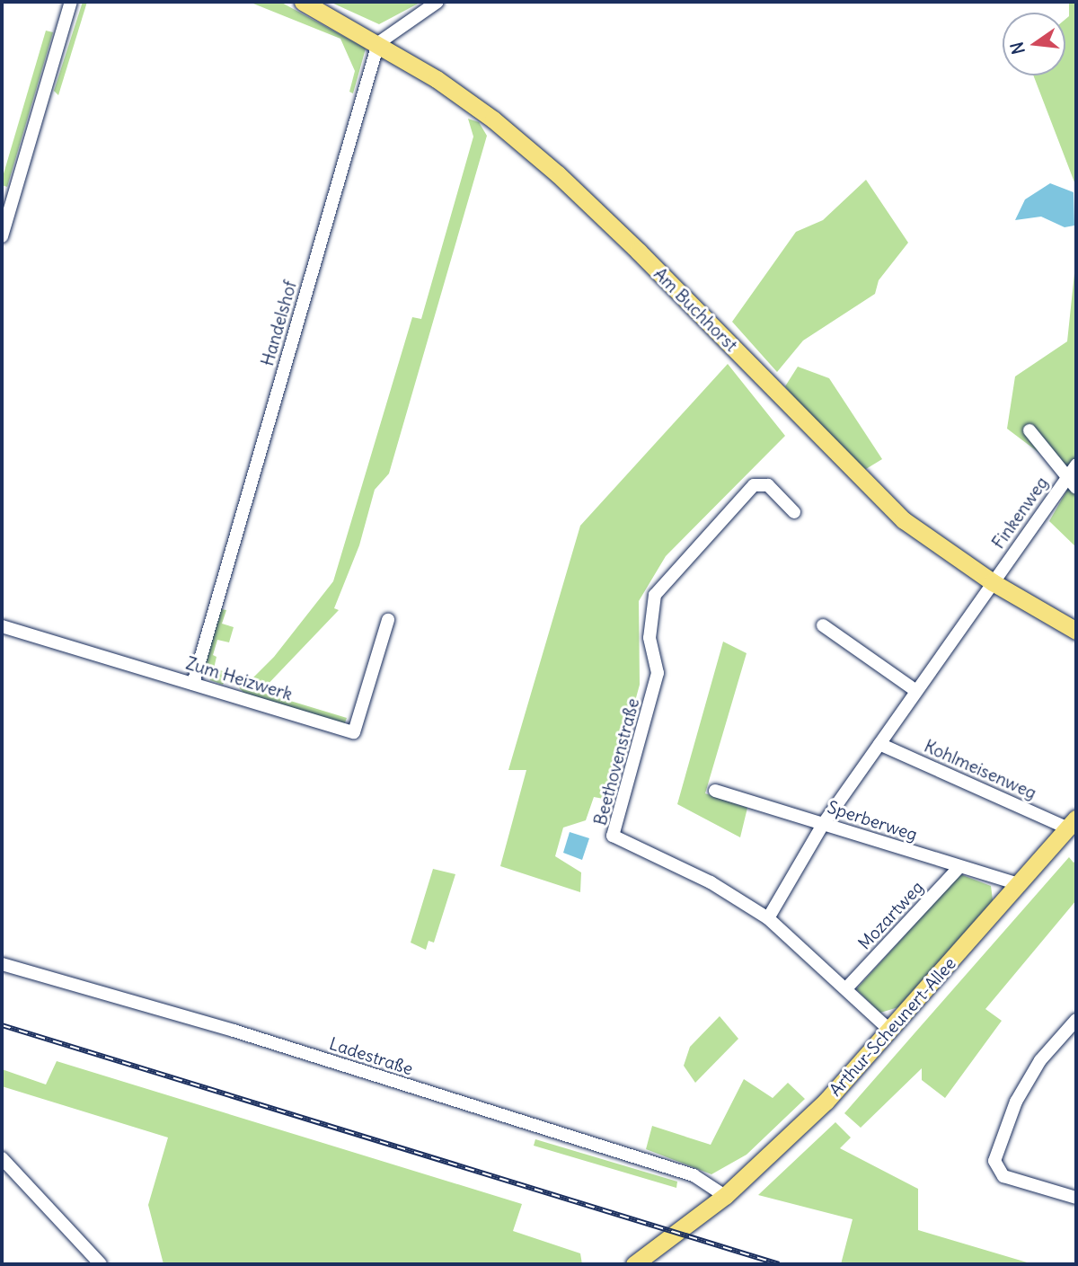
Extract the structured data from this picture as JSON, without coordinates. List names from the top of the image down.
{
  "streets": {
    "main road": ["Am Buchhorst", "Arthur-Scheunert-Allee"],
    "street": [
      "Handelshof",
      "Finkenweg",
      "Zum Heizwerk",
      "Beethovenstraße",
      "Kohlmeisenweg",
      "Sperberweg",
      "Mozartweg",
      "Ladestraße"
    ]
  },
  "crossings": [
    ["Am Buchhorst", "Handelshof"],
    ["Am Buchhorst", "Finkenweg"],
    ["Handelshof", "Zum Heizwerk"],
    ["Finkenweg", "Beethovenstraße"],
    ["Finkenweg", "Kohlmeisenweg"],
    ["Finkenweg", "Sperberweg"],
    ["Beethovenstraße", "Mozartweg"],
    ["Beethovenstraße", "Arthur-Scheunert-Allee"],
    ["Kohlmeisenweg", "Arthur-Scheunert-Allee"],
    ["Sperberweg", "Mozartweg"],
    ["Sperberweg", "Arthur-Scheunert-Allee"],
    ["Arthur-Scheunert-Allee", "Ladestraße"]
  ],
  "north": "left"
}
